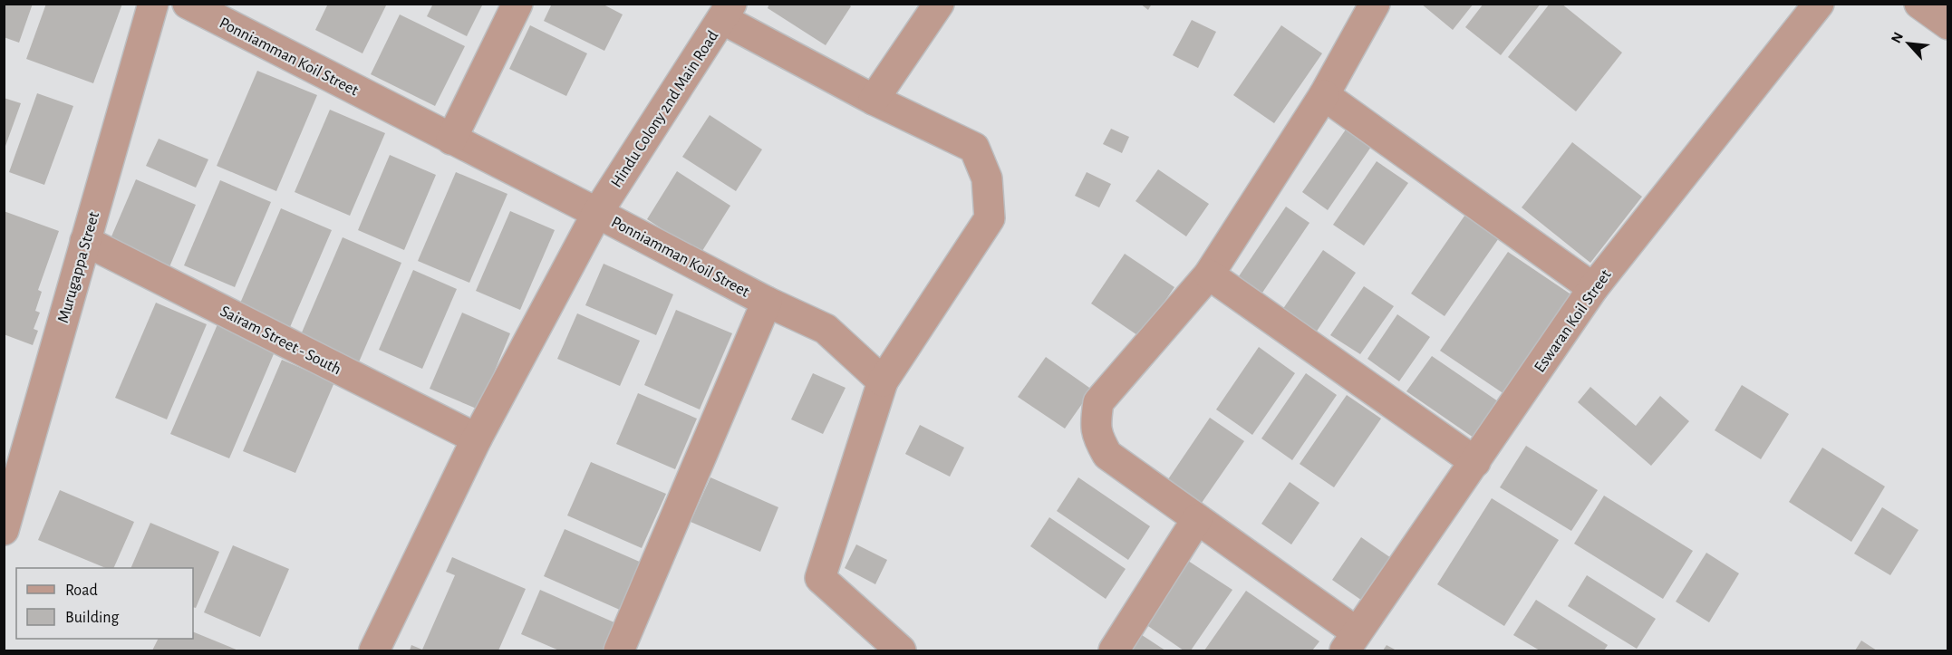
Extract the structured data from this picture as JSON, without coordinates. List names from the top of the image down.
{
  "streets": {
    "street": [
      "Ponniamman Koil Street",
      "Hindu Colony 2nd Main Road",
      "Murugappa Street",
      "Eswaran Koil Street",
      "Sairam Street - South"
    ]
  },
  "crossings": [
    ["Ponniamman Koil Street", "Hindu Colony 2nd Main Road"],
    ["Hindu Colony 2nd Main Road", "Sairam Street - South"],
    ["Murugappa Street", "Sairam Street - South"]
  ],
  "legend": ["Road", "Building"],
  "north": "top left"
}
